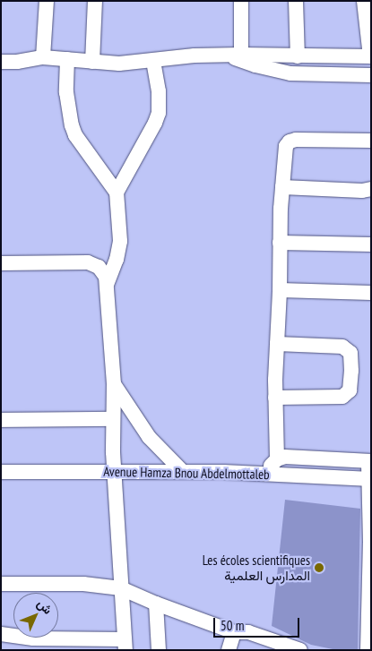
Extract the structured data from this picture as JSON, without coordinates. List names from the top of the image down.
{
  "streets": {
    "street": ["Avenue Hamza Bnou Abdelmottaleb"]
  },
  "places": ["Les écoles scientifiques المدارس العلمية"],
  "scale_bar": "50 m",
  "north": "top right"
}
